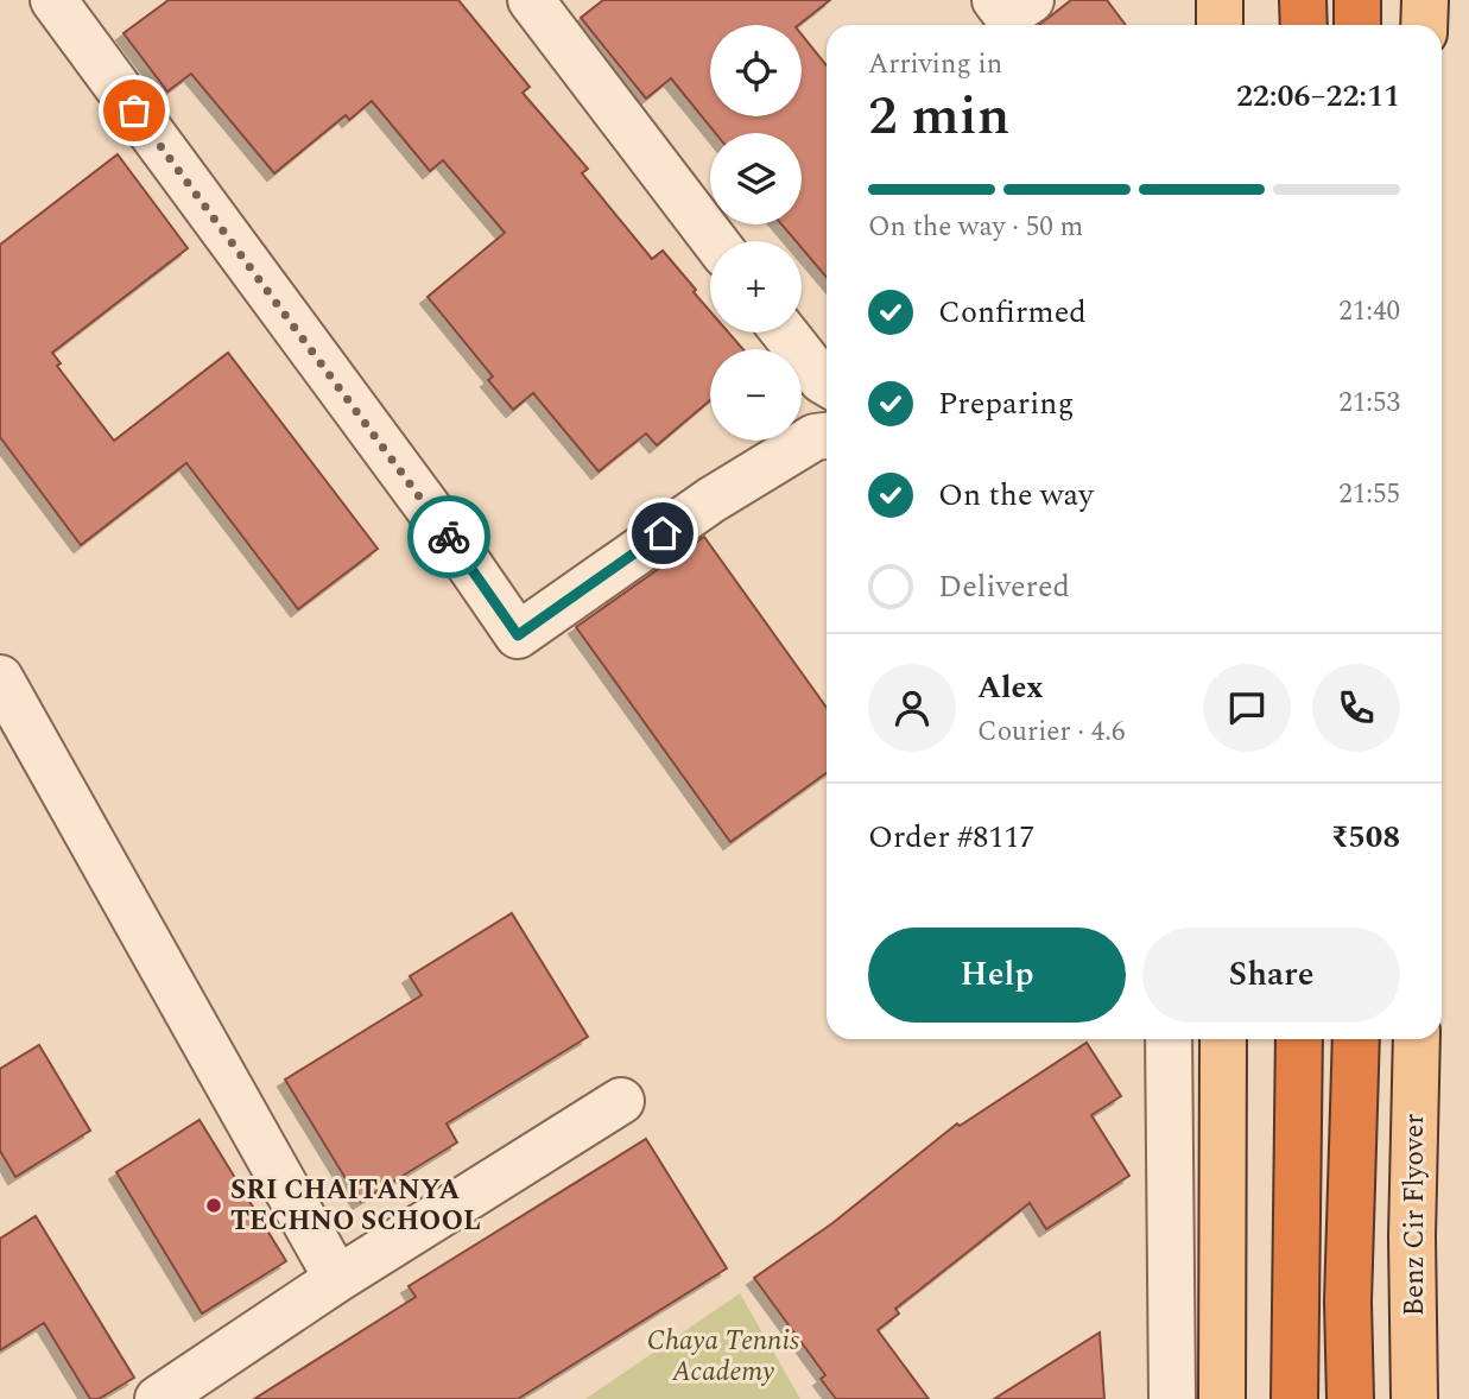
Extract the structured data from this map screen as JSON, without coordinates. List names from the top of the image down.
{
  "streets": {
    "main road": ["Benz Cir Flyover"]
  },
  "parks": ["Chaya Tennis Academy"],
  "places": ["SRI CHAITANYA TECHNO SCHOOL"],
  "page": {
    "map_buttons": ["+", "−"],
    "heading": ["2 min", "Arriving in", "22:06–22:11"],
    "panel": [
      "Alex",
      "Courier · 4.6",
      "Order #8117",
      "₹508"
    ],
    "bar": "On the way · 50 m",
    "list": [
      ["Confirmed", "21:40"],
      ["Preparing", "21:53"],
      ["On the way", "21:55"],
      "Delivered"
    ],
    "buttons": ["Help", "Share"]
  }
}
